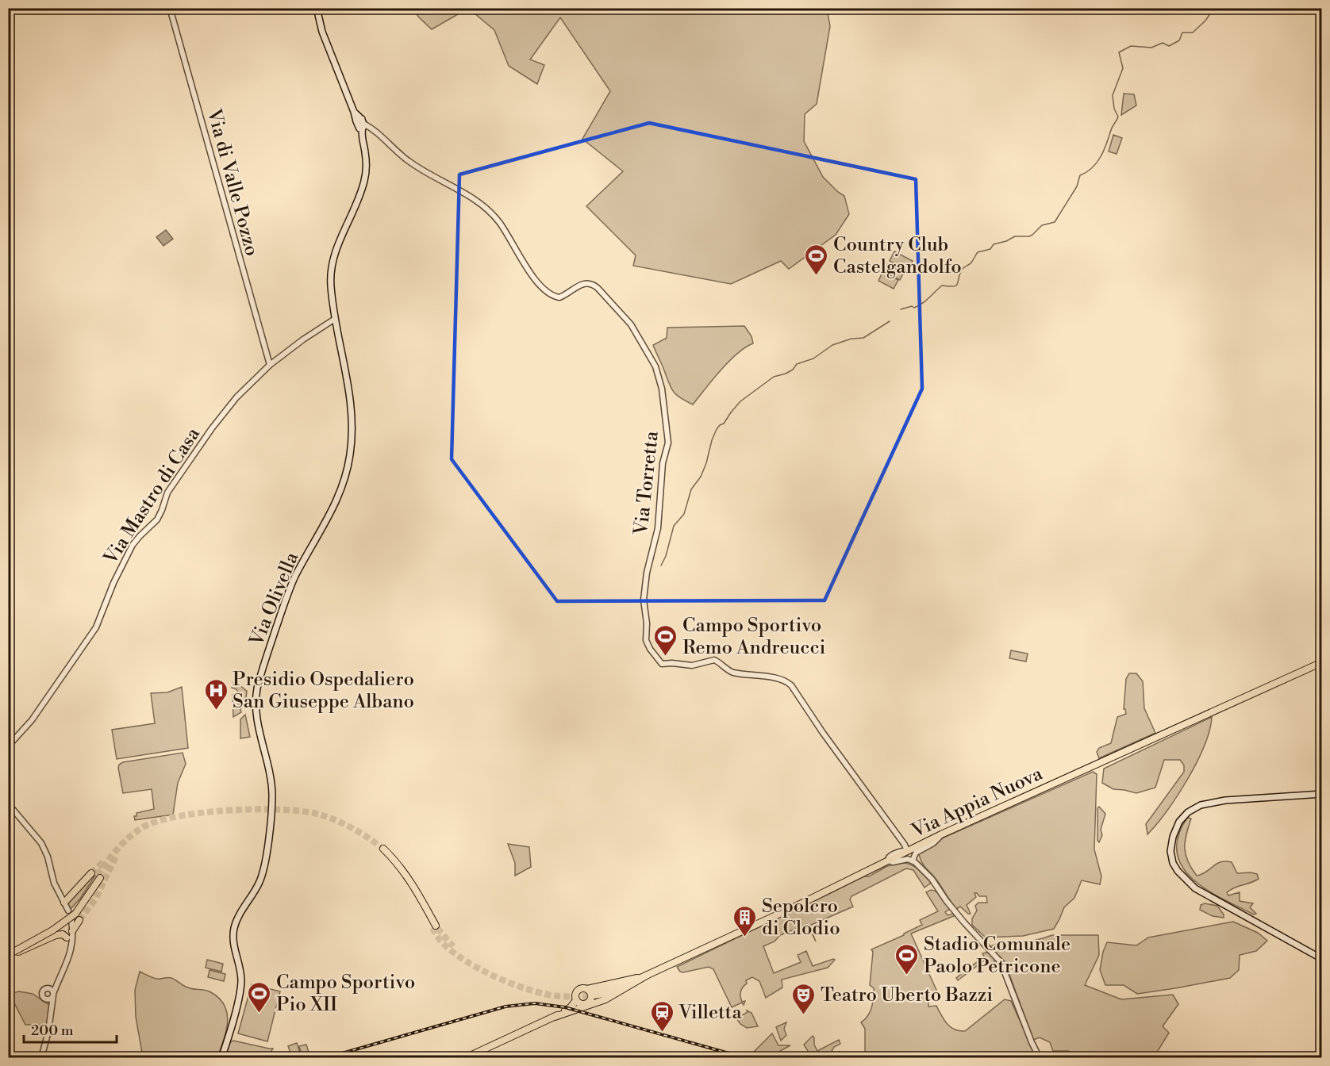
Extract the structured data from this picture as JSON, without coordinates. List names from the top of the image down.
{
  "streets": {
    "main road": ["Via Olivella", "Via Appia Nuova"],
    "street": ["Via di Valle Pozzo", "Via Torretta", "Via Mastro di Casa"]
  },
  "crossings": [
    ["Via di Valle Pozzo", "Via Mastro di Casa"],
    ["Via Torretta", "Via Olivella"],
    ["Via Torretta", "Via Appia Nuova"],
    ["Via Mastro di Casa", "Via Olivella"]
  ],
  "places": {
    "sports": [
      "Country Club Castelgandolfo",
      "Campo Sportivo Remo Andreucci",
      "Stadio Comunale Paolo Petricone",
      "Campo Sportivo Pio XII"
    ],
    "hospital": ["Presidio Ospedaliero San Giuseppe Albano"],
    "building": ["Sepolcro di Clodio"],
    "theatre": ["Teatro Uberto Bazzi"],
    "station": ["Villetta"]
  },
  "scale_bar": "200 m"
}
